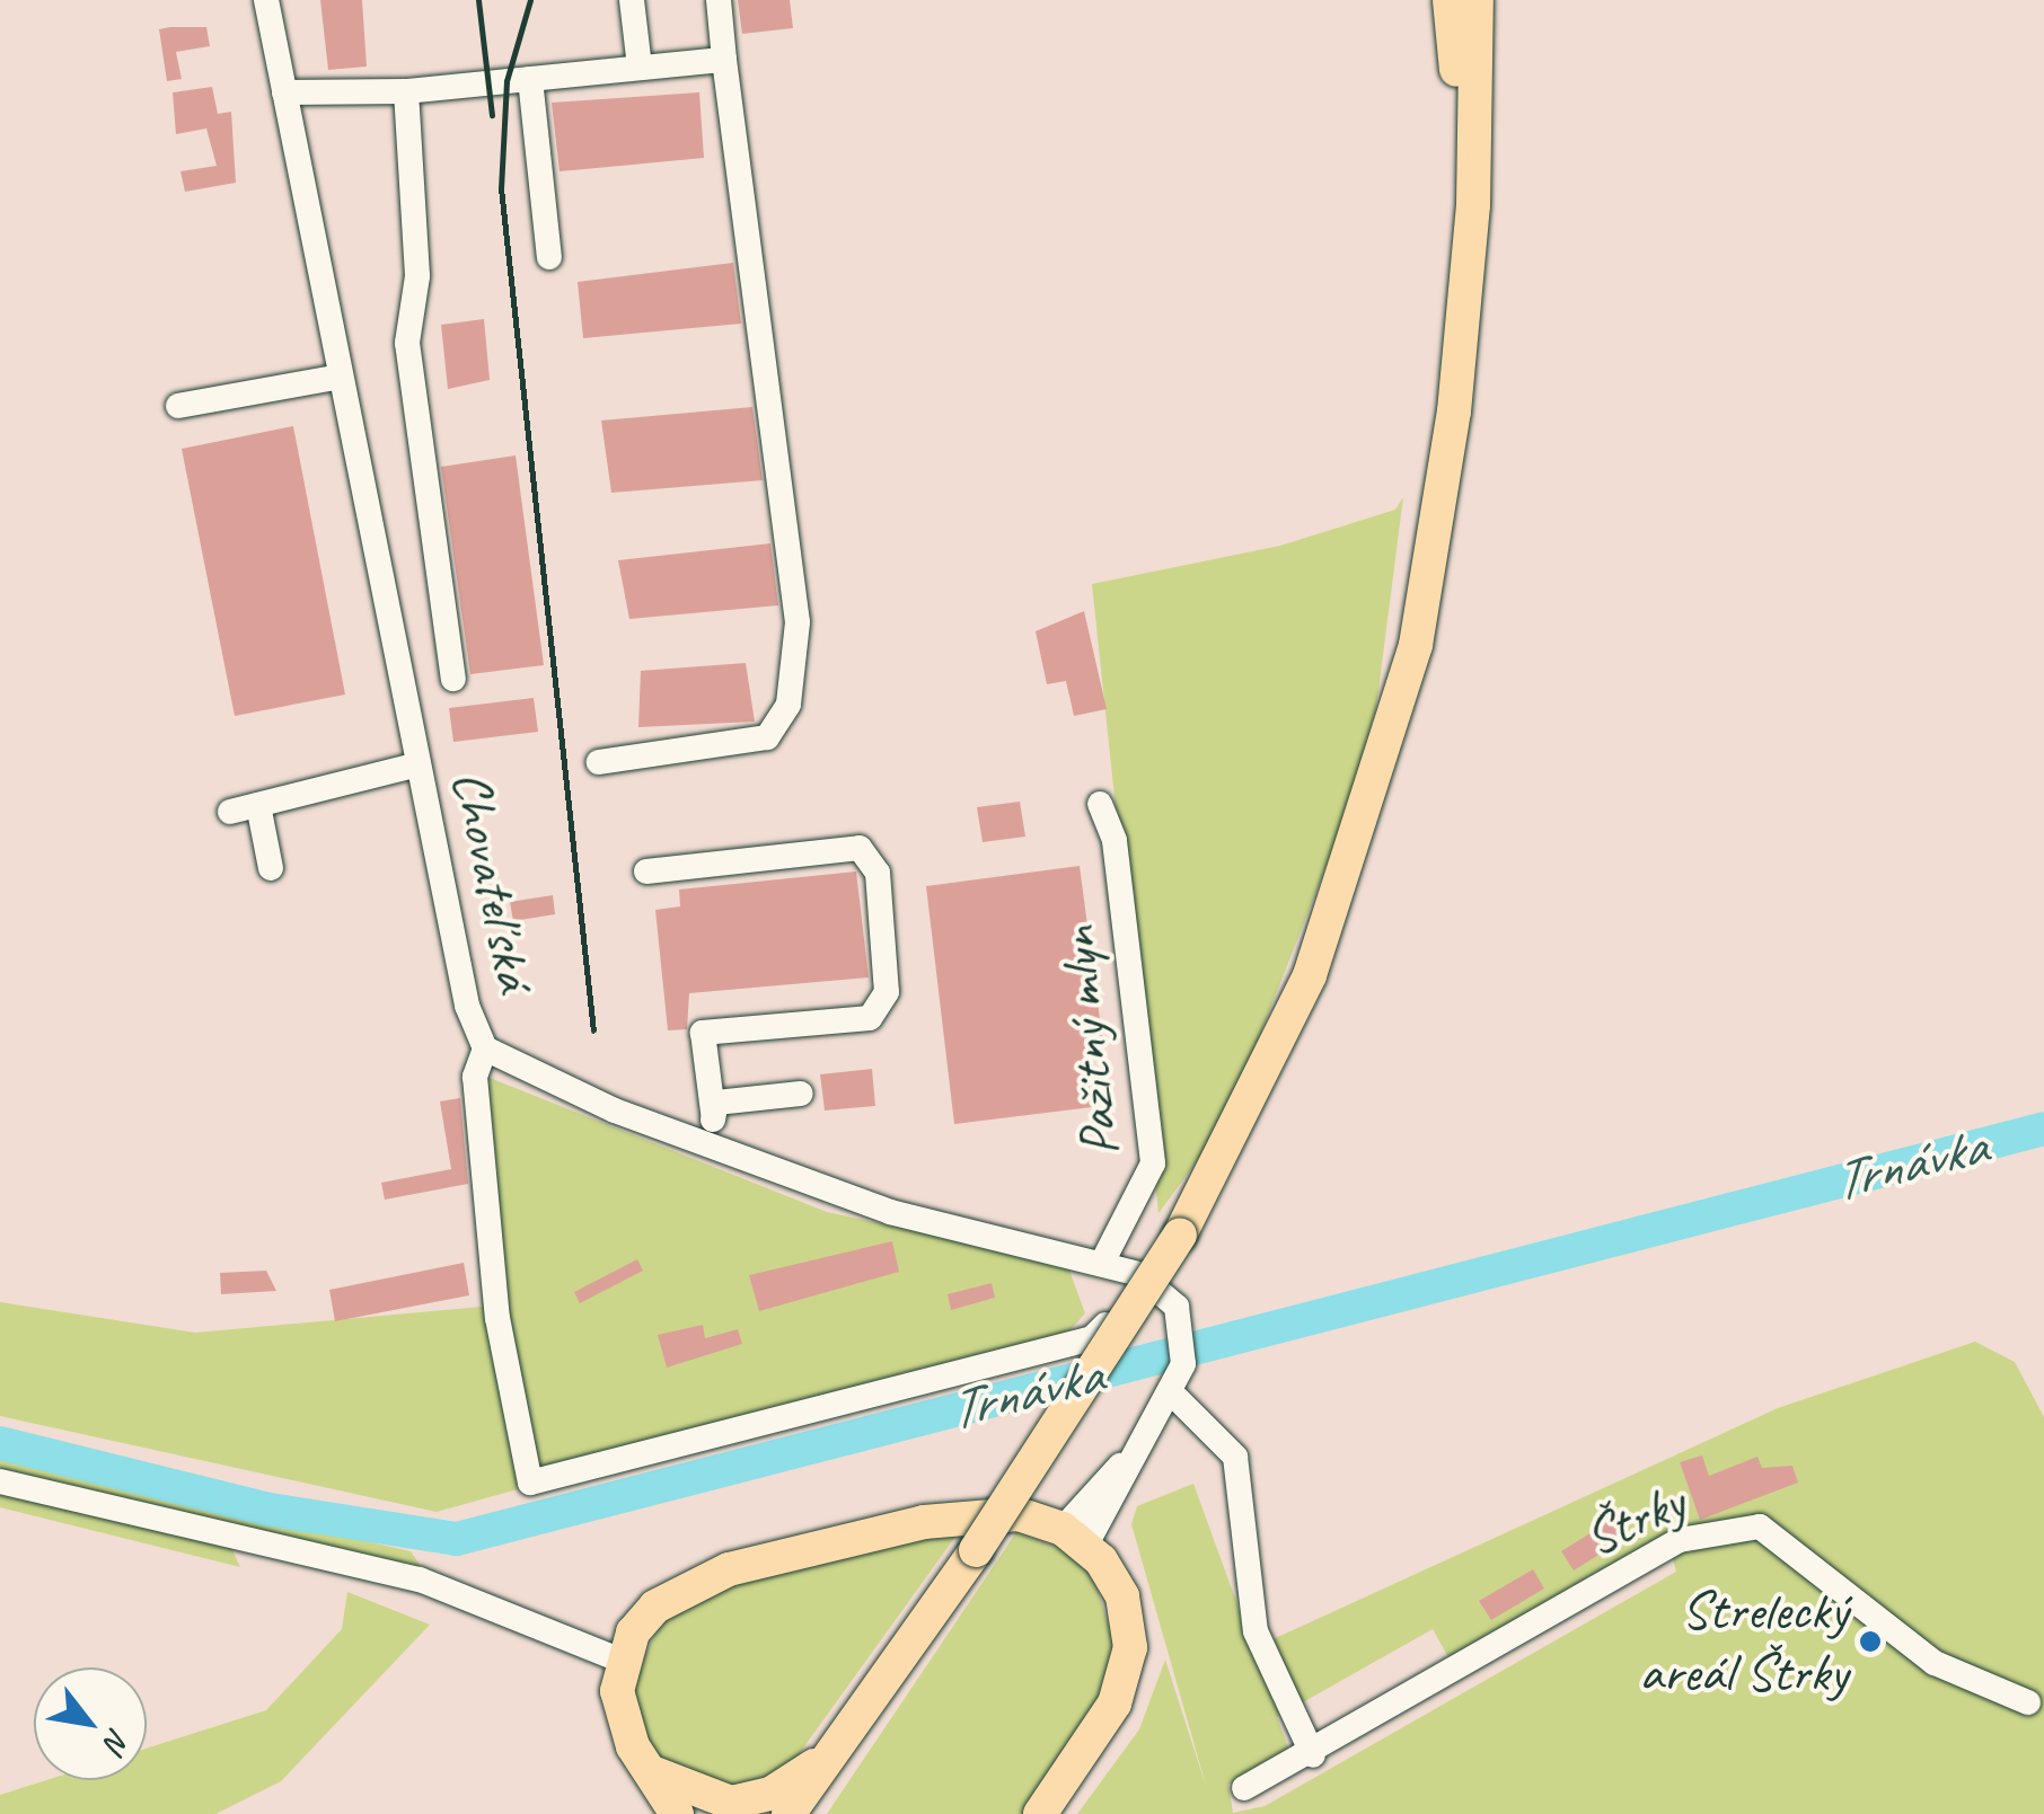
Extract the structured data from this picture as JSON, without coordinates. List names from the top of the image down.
{
  "streets": {
    "street": ["Chovateľská", "Pažitný mlyn", "Štrky"]
  },
  "crossings": [
    ["Chovateľská", "Pažitný mlyn"]
  ],
  "water": ["Trnávka"],
  "places": ["Strelecký areál Štrky"],
  "north": "bottom right"
}
